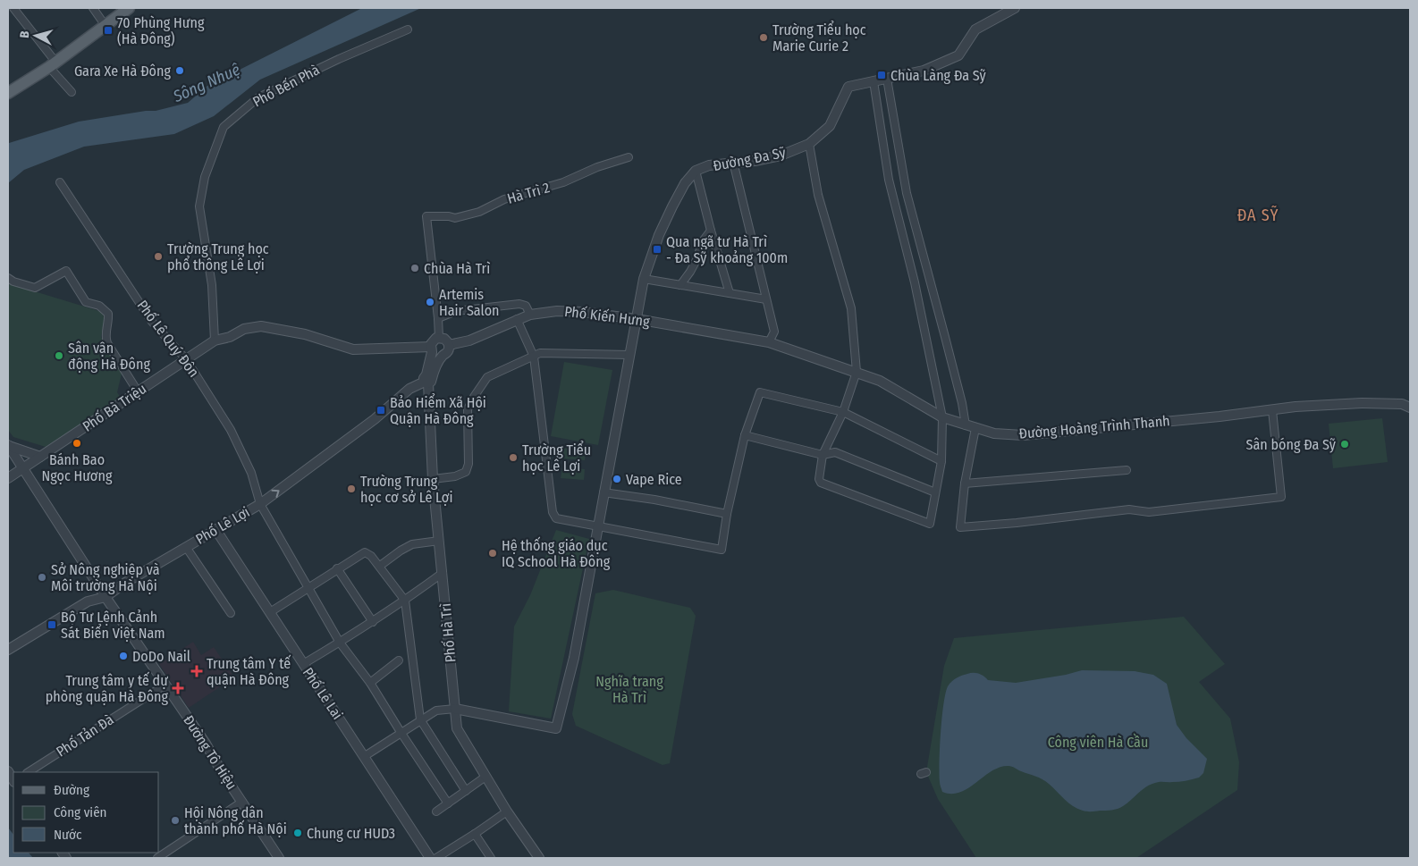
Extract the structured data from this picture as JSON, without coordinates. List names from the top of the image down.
{
  "streets": {
    "street": [
      "Phố Bến Phà",
      "Đường Đa Sỹ",
      "Hà Trì 2",
      "Phố Kiến Hưng",
      "Phố Lê Quý Đôn",
      "Phố Bà Triệu",
      "Đường Hoàng Trình Thanh",
      "Phố Lê Lợi",
      "Phố Hà Trì",
      "Phố Lê Lai",
      "Phố Tản Đà",
      "Đường Tô Hiệu"
    ]
  },
  "crossings": [
    ["Phố Bến Phà", "Phố Bà Triệu"],
    ["Đường Đa Sỹ", "Phố Kiến Hưng"],
    ["Đường Đa Sỹ", "Phố Hà Trì"],
    ["Phố Kiến Hưng", "Phố Bà Triệu"],
    ["Phố Kiến Hưng", "Đường Hoàng Trình Thanh"],
    ["Phố Kiến Hưng", "Phố Hà Trì"],
    ["Phố Lê Quý Đôn", "Phố Bà Triệu"],
    ["Phố Lê Quý Đôn", "Phố Lê Lợi"],
    ["Phố Bà Triệu", "Phố Hà Trì"],
    ["Phố Bà Triệu", "Đường Tô Hiệu"],
    ["Phố Lê Lợi", "Phố Hà Trì"],
    ["Phố Lê Lợi", "Phố Lê Lai"],
    ["Phố Lê Lợi", "Đường Tô Hiệu"],
    ["Phố Tản Đà", "Đường Tô Hiệu"]
  ],
  "one_way": ["Phố Lê Lợi"],
  "districts": ["ĐA SỸ"],
  "water": ["Sông Nhuệ"],
  "parks": ["Nghĩa trang Hà Trì", "Công viên Hà Cầu"],
  "places": {
    "transit": [
      "70 Phùng Hưng (Hà Đông)",
      "Chùa Làng Đa Sỹ",
      "Qua ngã tư Hà Trì - Đa Sỹ khoảng 100m",
      "Bảo Hiểm Xã Hội Quận Hà Đông",
      "Bộ Tư Lệnh Cảnh Sát Biển Việt Nam"
    ],
    "other": [
      "Trường Tiểu học Marie Curie 2",
      "Gara Xe Hà Đông",
      "Trường Trung học phổ thông Lê Lợi",
      "Chùa Hà Trì",
      "Artemis Hair Salon",
      "Sân vận động Hà Đông",
      "Bánh Bao Ngọc Hương",
      "Sân bóng Đa Sỹ",
      "Trường Tiểu học Lê Lợi",
      "Vape Rice",
      "Trường Trung học cơ sở Lê Lợi",
      "Hệ thống giáo dục IQ School Hà Đông",
      "Sở Nông nghiệp và Môi trường Hà Nội",
      "DoDo Nail",
      "Hội Nông dân thành phố Hà Nội",
      "Chung cư HUD3"
    ],
    "health": ["Trung tâm Y tế quận Hà Đông", "Trung tâm y tế dự phòng quận Hà Đông"]
  },
  "legend": ["Đường", "Công viên", "Nước"],
  "north": "left"
}
